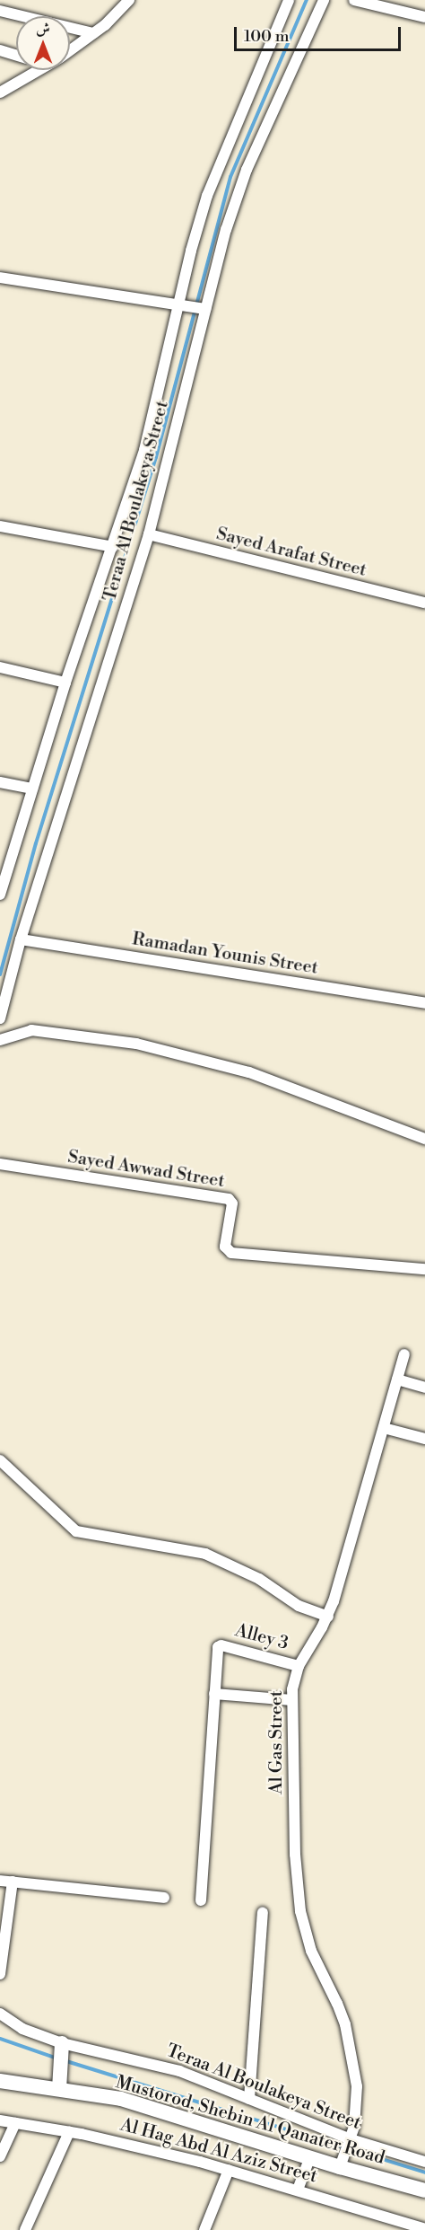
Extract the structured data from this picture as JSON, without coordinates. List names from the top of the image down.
{
  "streets": {
    "main road": ["Mustorod, Shebin Al Qanater Road"],
    "street": [
      "Teraa Al Boulakeya Street",
      "Sayed Arafat Street",
      "Ramadan Younis Street",
      "Sayed Awwad Street",
      "Alley 3",
      "Al Gas Street",
      "Al Hag Abd Al Aziz Street"
    ]
  },
  "crossings": [
    ["Teraa Al Boulakeya Street", "Sayed Arafat Street"],
    ["Teraa Al Boulakeya Street", "Ramadan Younis Street"],
    ["Teraa Al Boulakeya Street", "Al Gas Street"],
    ["Alley 3", "Al Gas Street"],
    ["Al Gas Street", "Mustorod, Shebin Al Qanater Road"]
  ],
  "scale_bar": "100 m",
  "north": "top"
}
